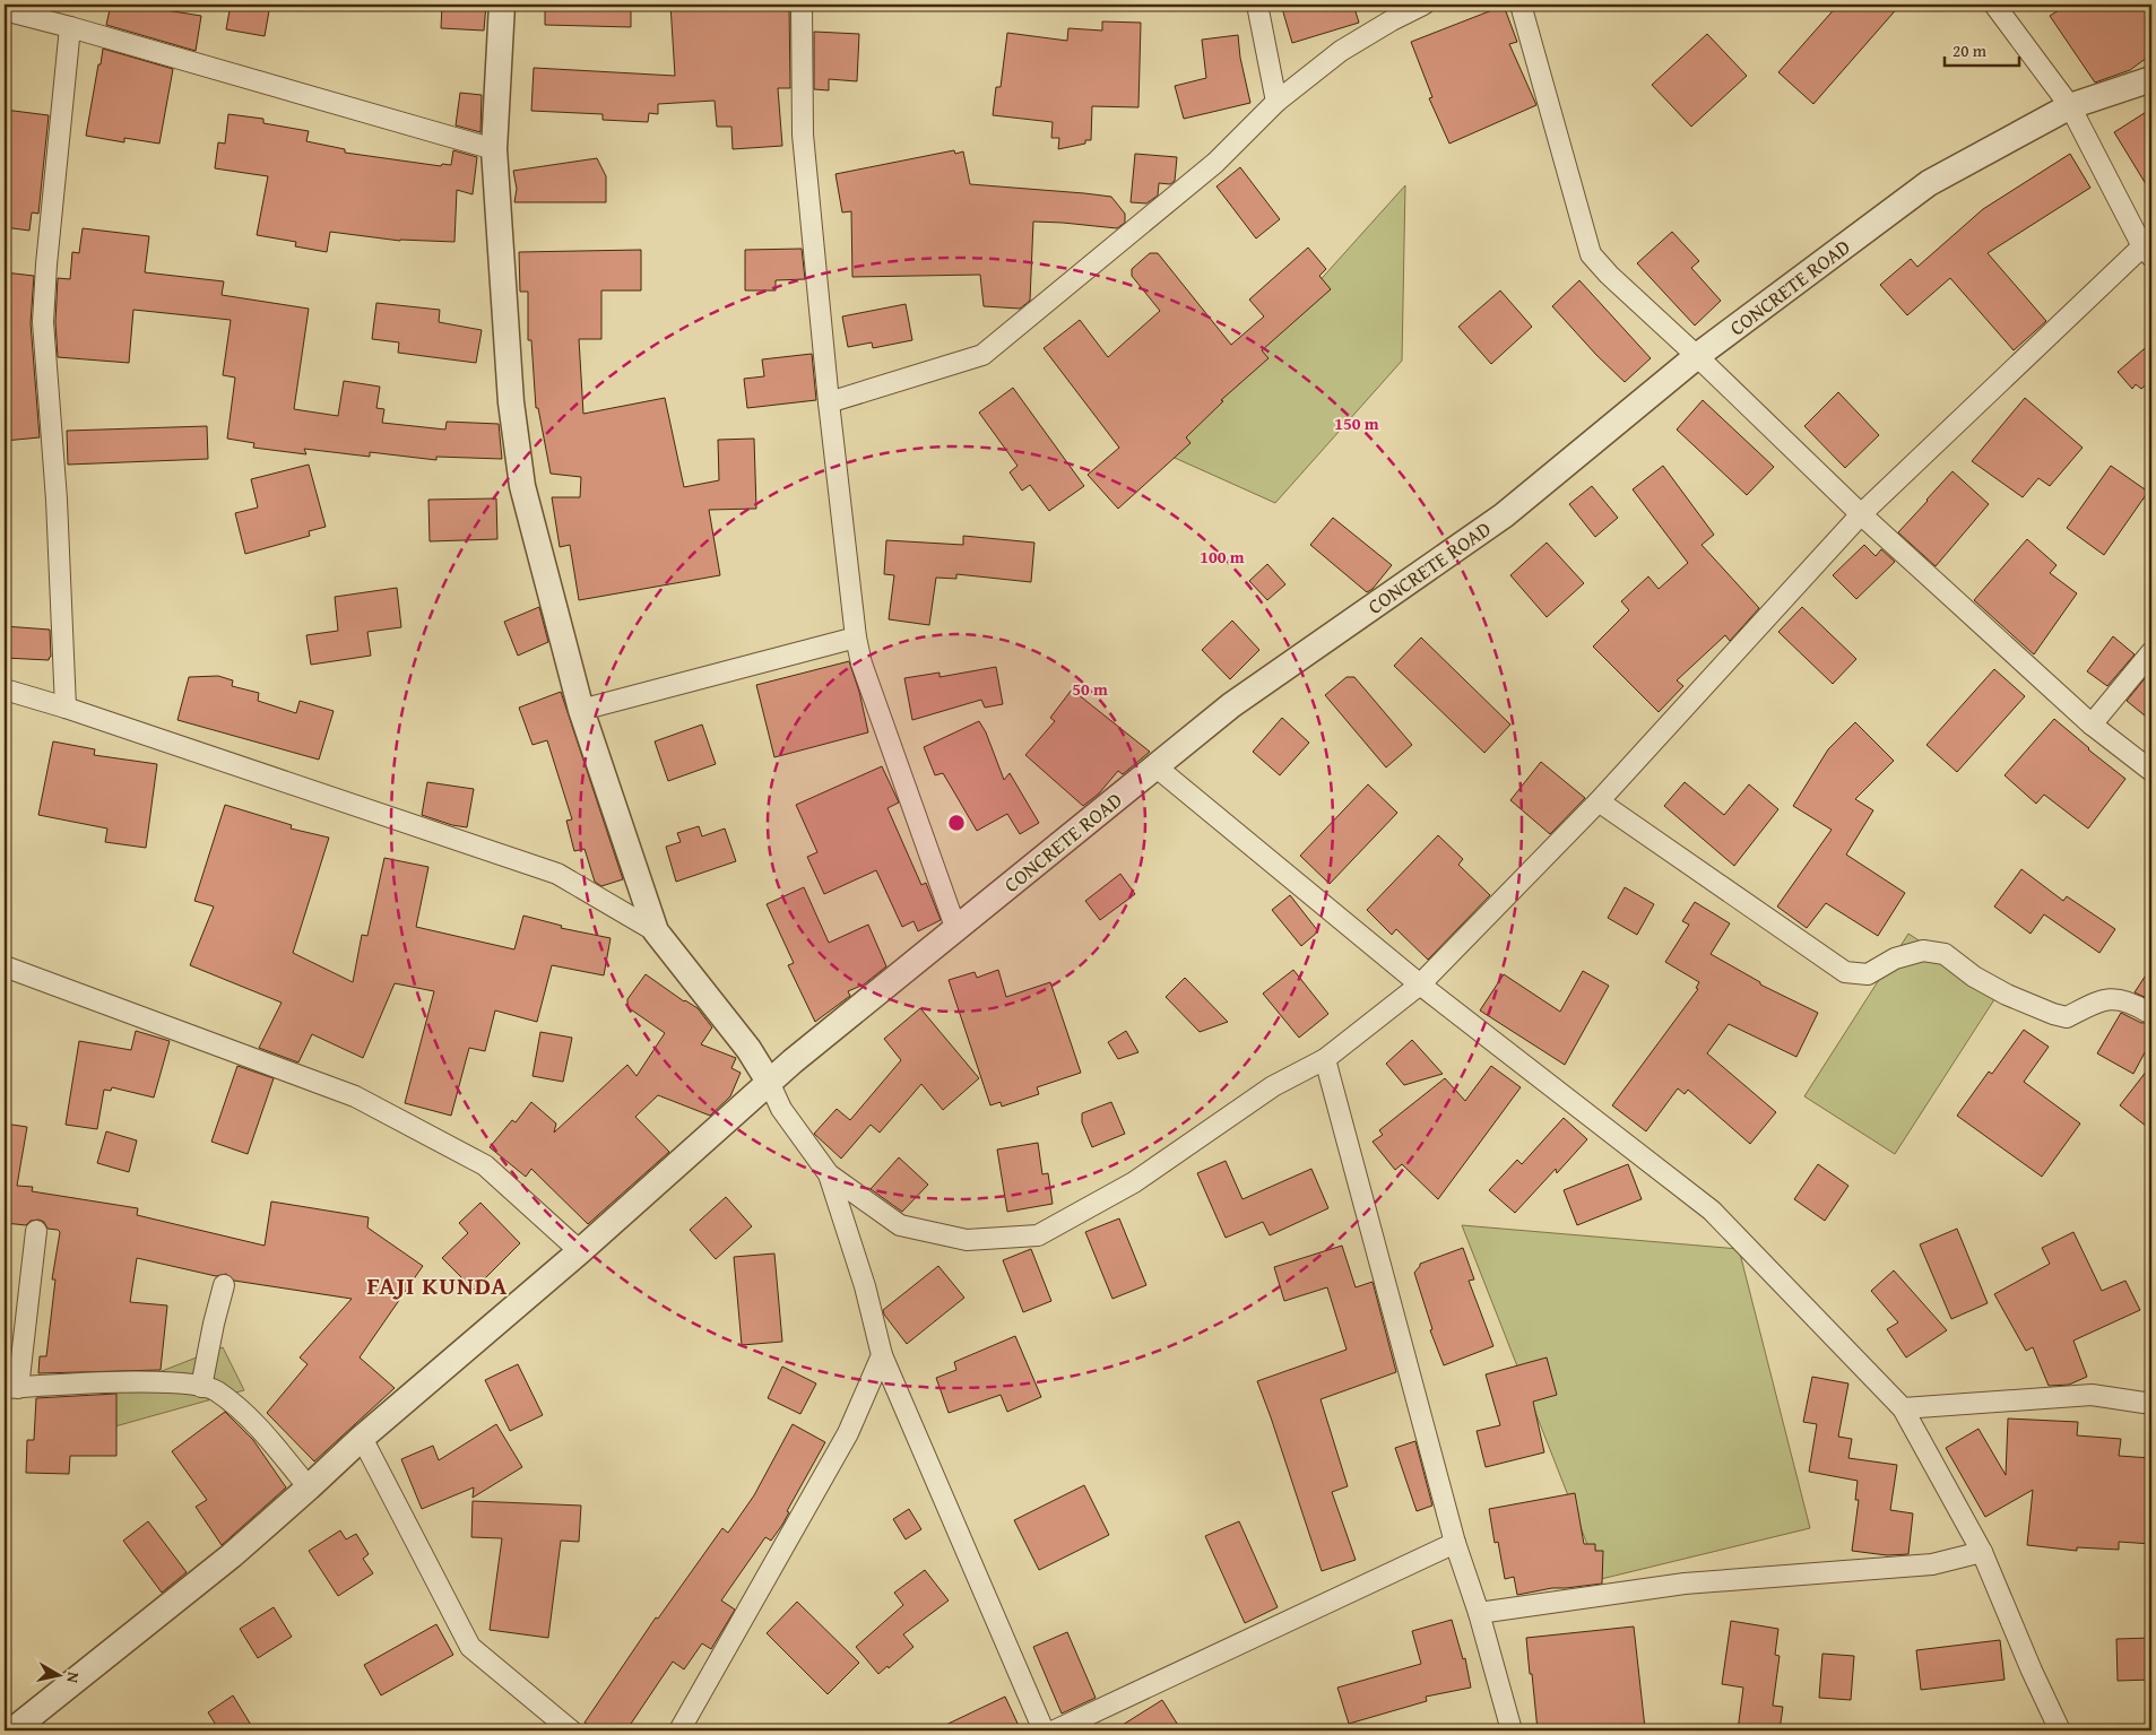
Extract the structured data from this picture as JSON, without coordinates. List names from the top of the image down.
{
  "streets": {
    "street": ["CONCRETE ROAD"]
  },
  "districts": ["FAJI KUNDA"],
  "scale_bar": "20 m",
  "north": "right",
  "rings": ["150 m", "100 m", "50 m"]
}
